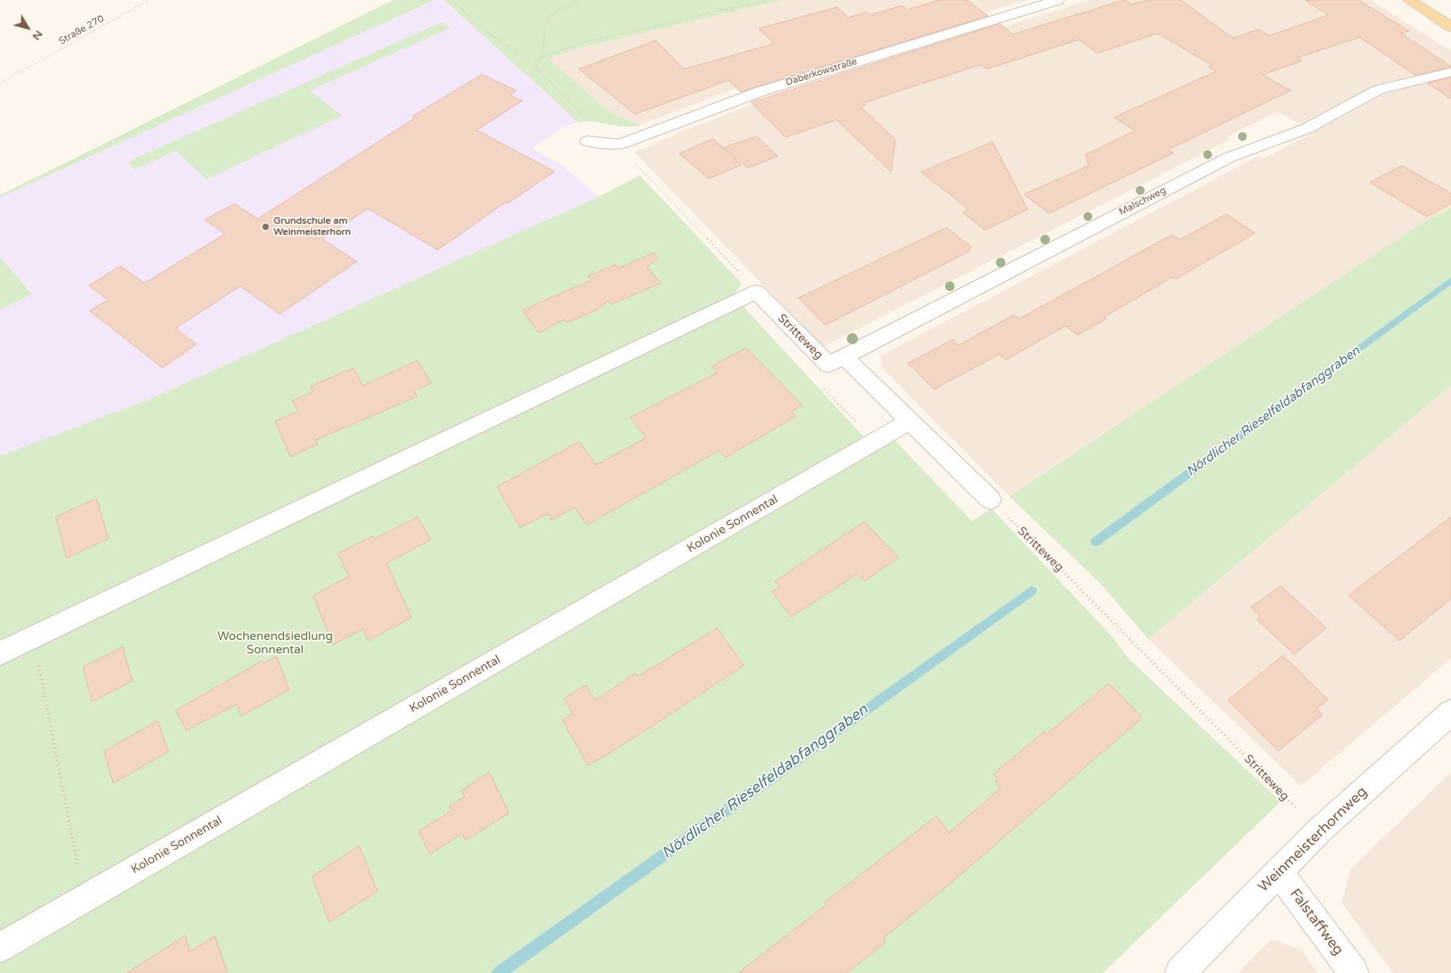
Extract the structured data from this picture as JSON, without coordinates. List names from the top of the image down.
{
  "streets": {
    "street": [
      "Daberkowstraße",
      "Malschweg",
      "Stritteweg",
      "Kolonie Sonnental",
      "Weinmeisterhornweg",
      "Falstaffweg"
    ],
    "path": ["Straße 270"]
  },
  "crossings": [
    ["Malschweg", "Stritteweg"],
    ["Stritteweg", "Weinmeisterhornweg"],
    ["Weinmeisterhornweg", "Falstaffweg"]
  ],
  "water": ["Nördlicher Rieselfeldabfanggraben"],
  "parks": ["Wochenendsiedlung Sonnental"],
  "places": ["Grundschule am Weinmeisterhorn"],
  "north": "bottom right"
}
